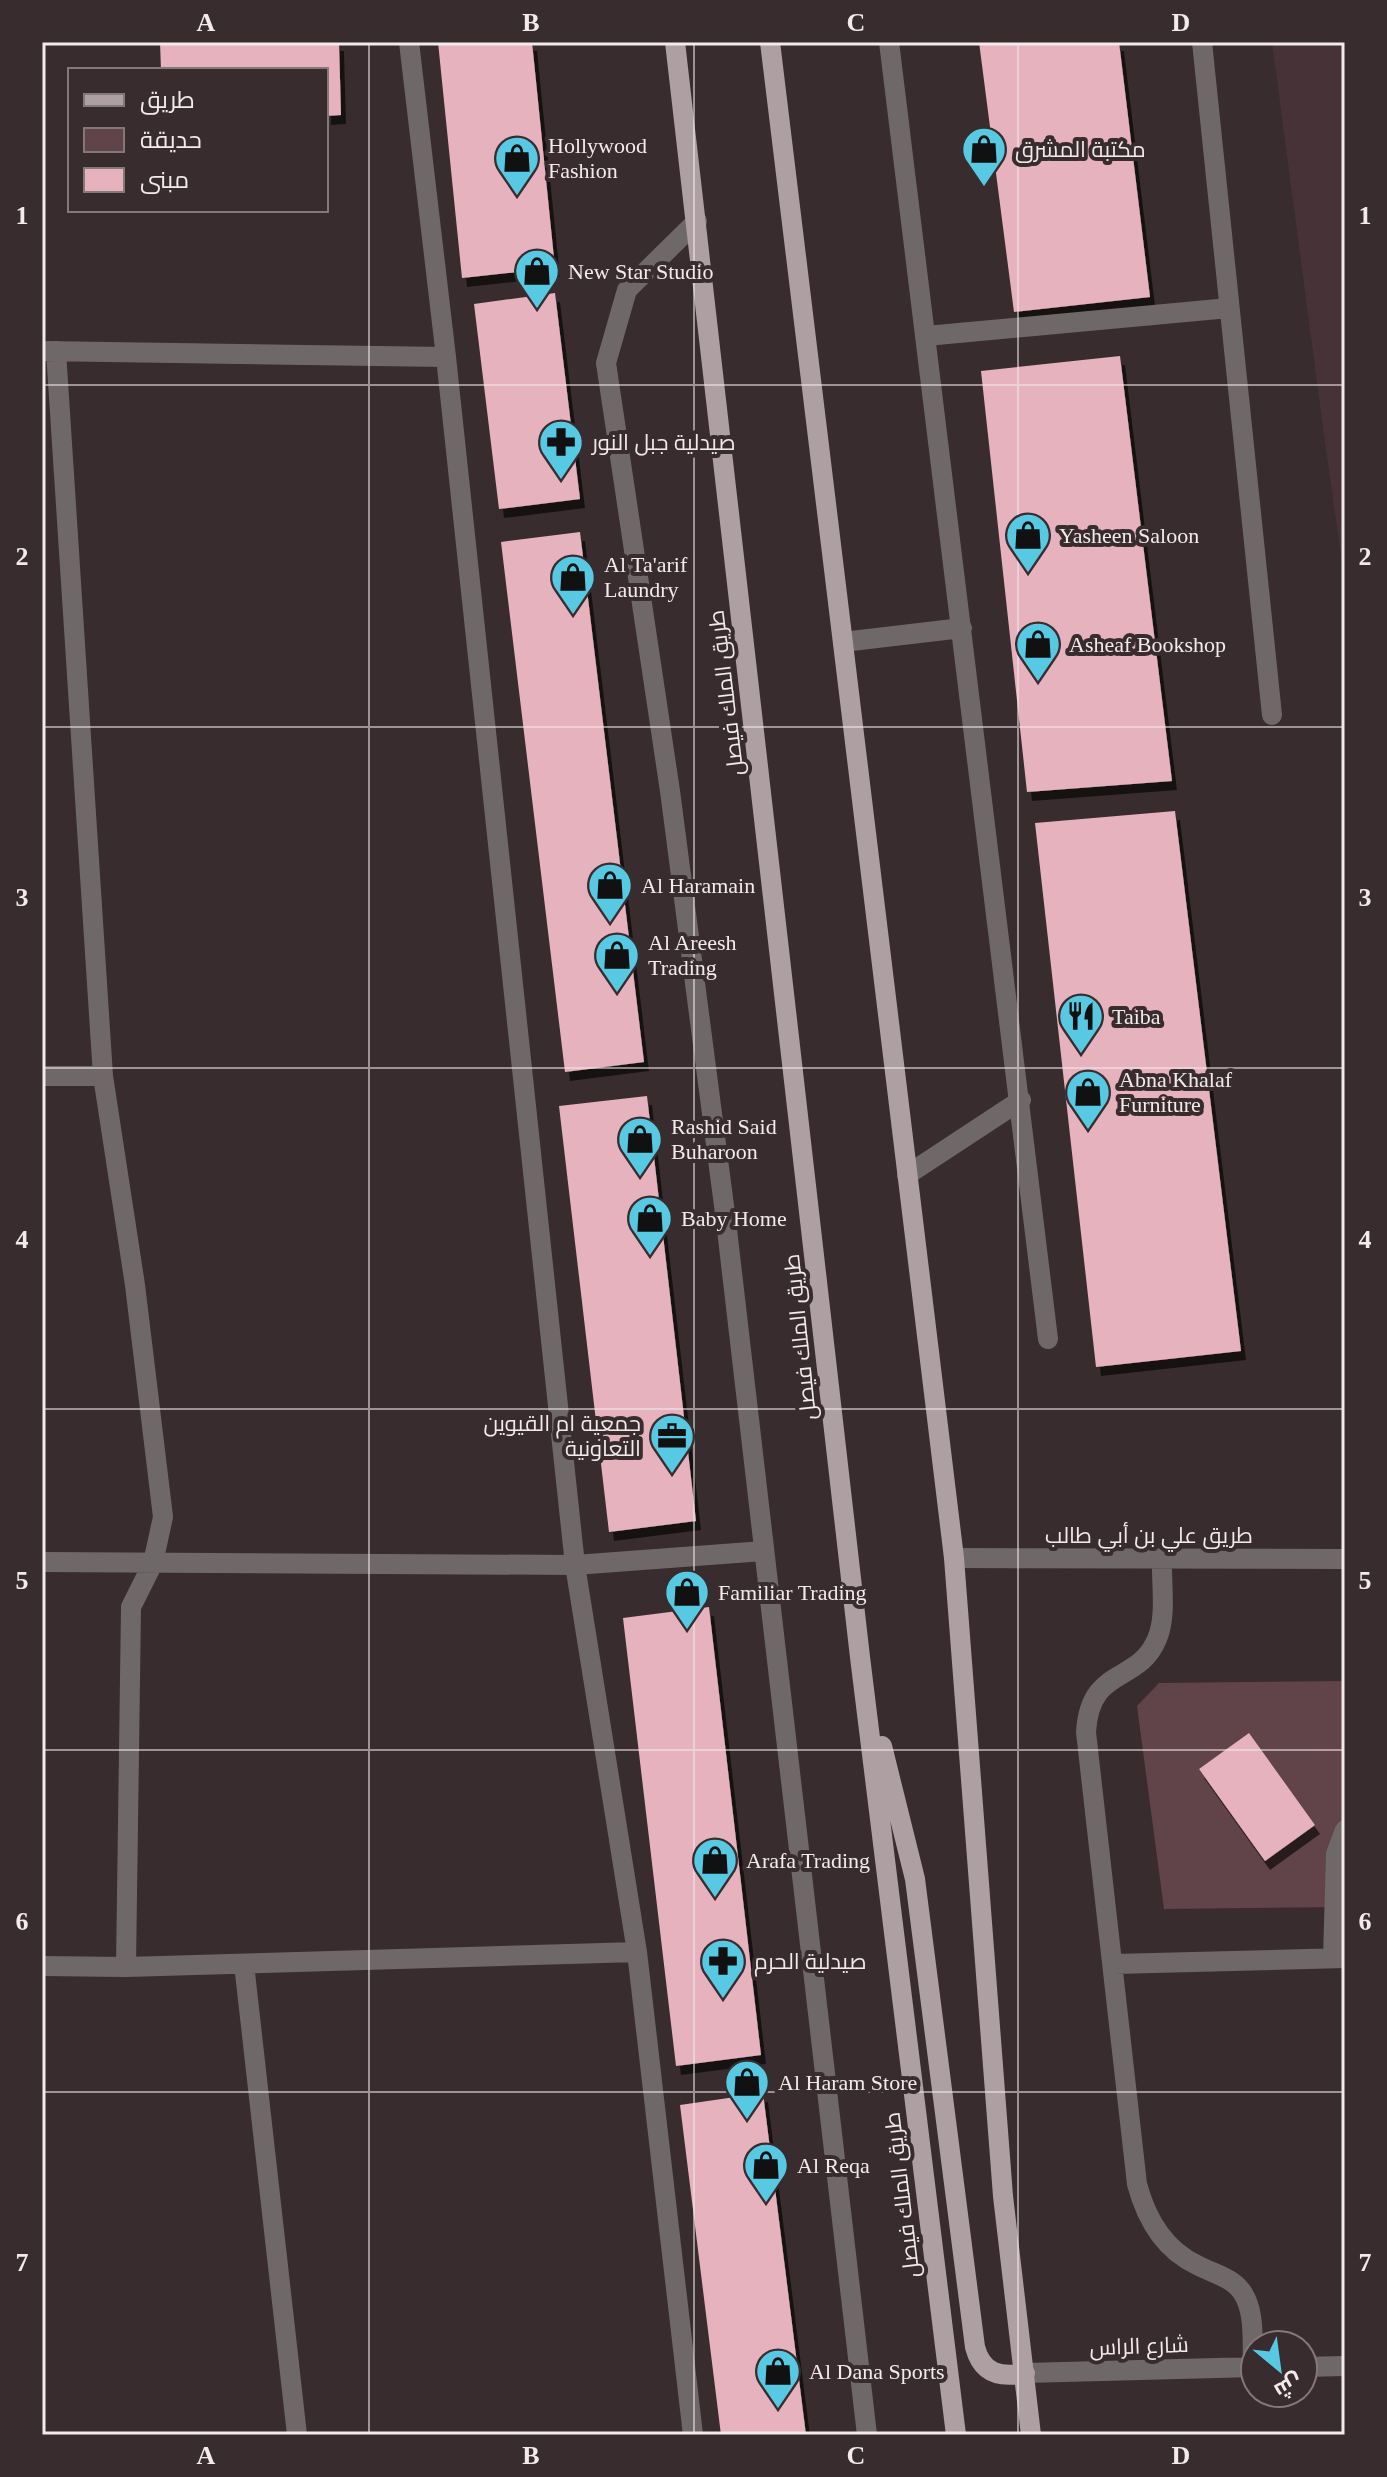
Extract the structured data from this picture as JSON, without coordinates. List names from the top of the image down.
{
  "streets": {
    "main road": ["طريق الملك فيصل"],
    "street": ["طريق علي بن أبي طالب", "شارع الراس"]
  },
  "places": {
    "shop": [
      "مكتبة المشرق",
      "Hollywood Fashion",
      "New Star Studio",
      "Yasheen Saloon",
      "Al Ta'arif Laundry",
      "Asheaf Bookshop",
      "Al Haramain",
      "Al Areesh Trading",
      "Abna Khalaf Furniture",
      "Rashid Said Buharoon",
      "Baby Home",
      "Familiar Trading",
      "Arafa Trading",
      "Al Haram Store",
      "Al Reqa",
      "Al Dana Sports"
    ],
    "pharmacy": ["صيدلية جبل النور", "صيدلية الحرم"],
    "restaurant": ["Taiba"],
    "office": ["جمعية ام القيوين التعاونية"]
  },
  "legend": ["طريق", "حديقة", "مبنى"],
  "north": "bottom right",
  "grid": {
    "columns": [
      "A",
      "B",
      "C",
      "D"
    ],
    "rows": [
      "1",
      "2",
      "3",
      "4",
      "5",
      "6",
      "7"
    ]
  }
}
